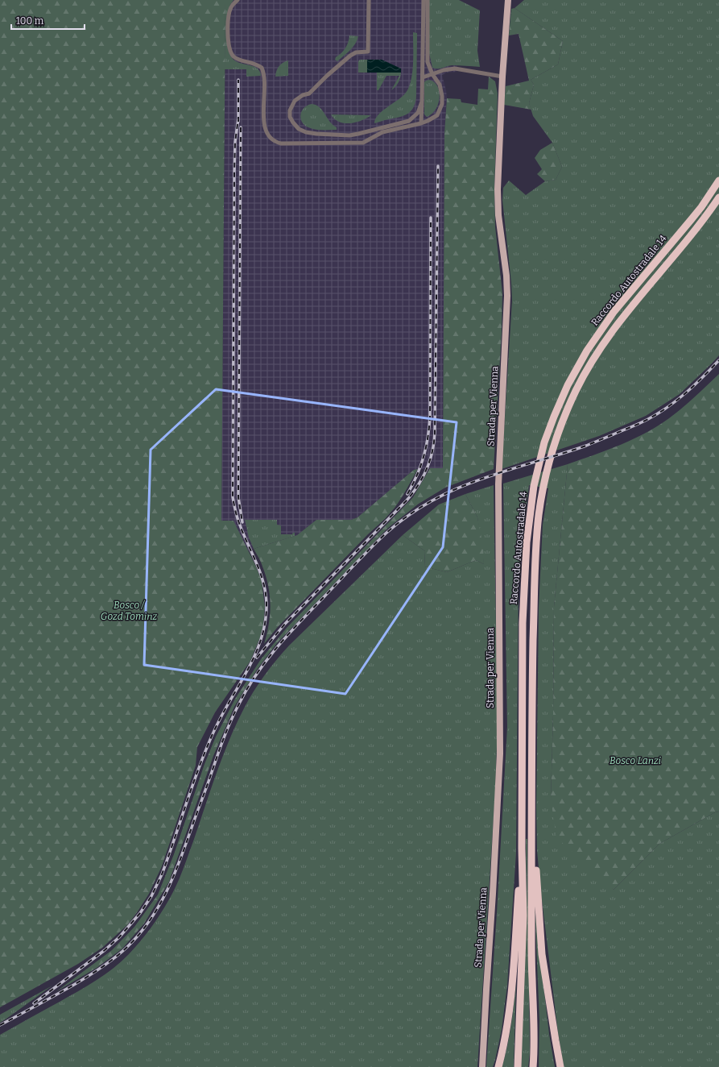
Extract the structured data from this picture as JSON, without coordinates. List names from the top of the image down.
{
  "streets": {
    "highway": ["Raccordo Autostradale 14"],
    "main road": ["Strada per Vienna"]
  },
  "parks": ["Bosco / Gozd Tominz", "Bosco Lanzi"],
  "scale_bar": "100 m"
}
